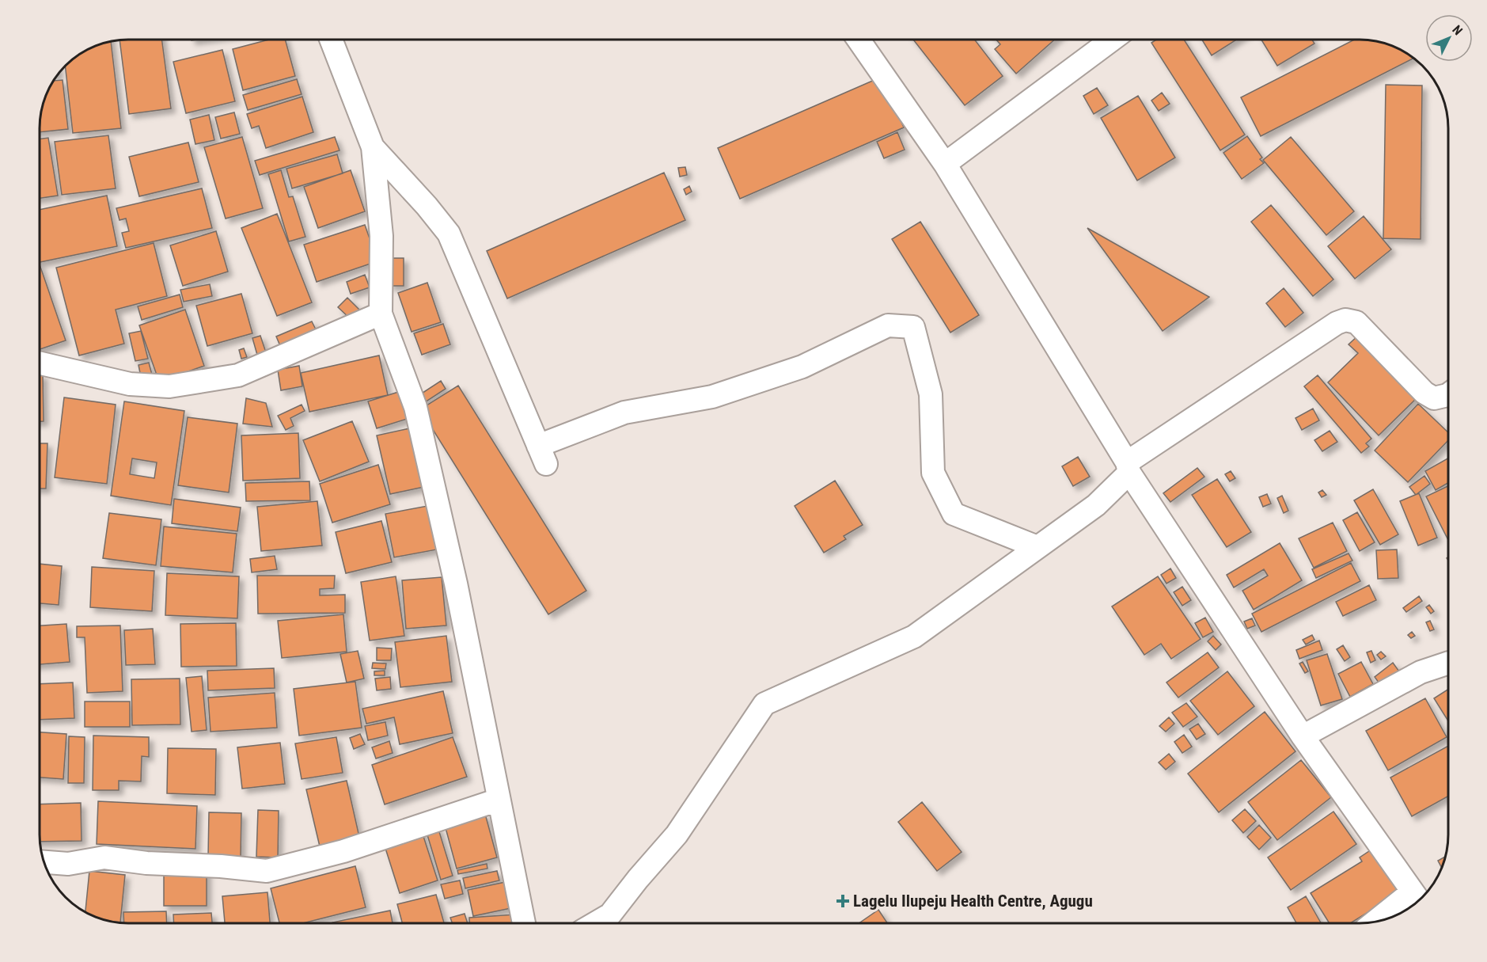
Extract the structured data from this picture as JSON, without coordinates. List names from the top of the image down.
{
  "places": {
    "health": ["Lagelu Ilupeju Health Centre, Agugu"]
  },
  "north": "top right"
}
